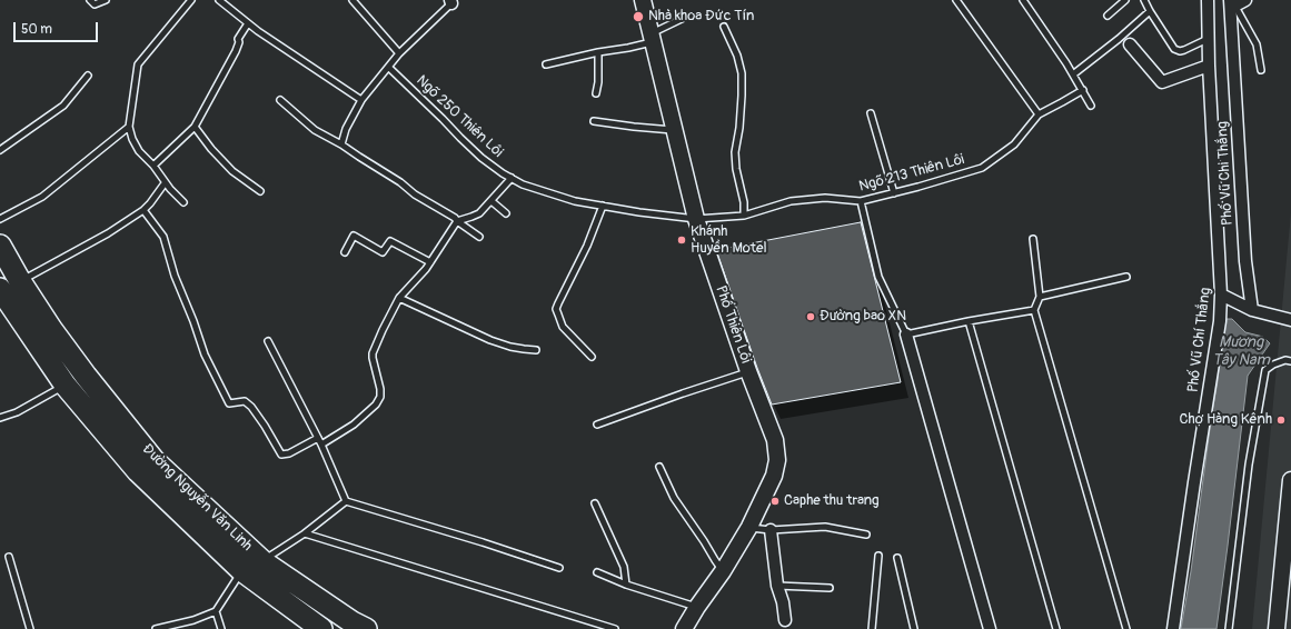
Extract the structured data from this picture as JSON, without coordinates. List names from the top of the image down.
{
  "streets": {
    "highway": ["Đường Nguyễn Văn Linh"],
    "main road": ["Phố Thiên Lôi"],
    "street": ["Phố Vũ Chi Thắng", "Phố Vũ Chí Thắng"],
    "lane": ["Ngõ 250 Thiên Lôi", "Ngõ 213 Thiên Lôi"]
  },
  "crossings": [
    ["Ngõ 250 Thiên Lôi", "Ngõ 213 Thiên Lôi"],
    ["Ngõ 250 Thiên Lôi", "Phố Thiên Lôi"],
    ["Ngõ 213 Thiên Lôi", "Phố Thiên Lôi"]
  ],
  "water": ["Mương Tây Nam"],
  "places": [
    "Nhà khoa Đức Tín",
    "Khánh Huyền Motel",
    "Đường bao XN",
    "Chợ Hàng Kênh",
    "Caphe thu trang"
  ],
  "scale_bar": "50 m"
}
